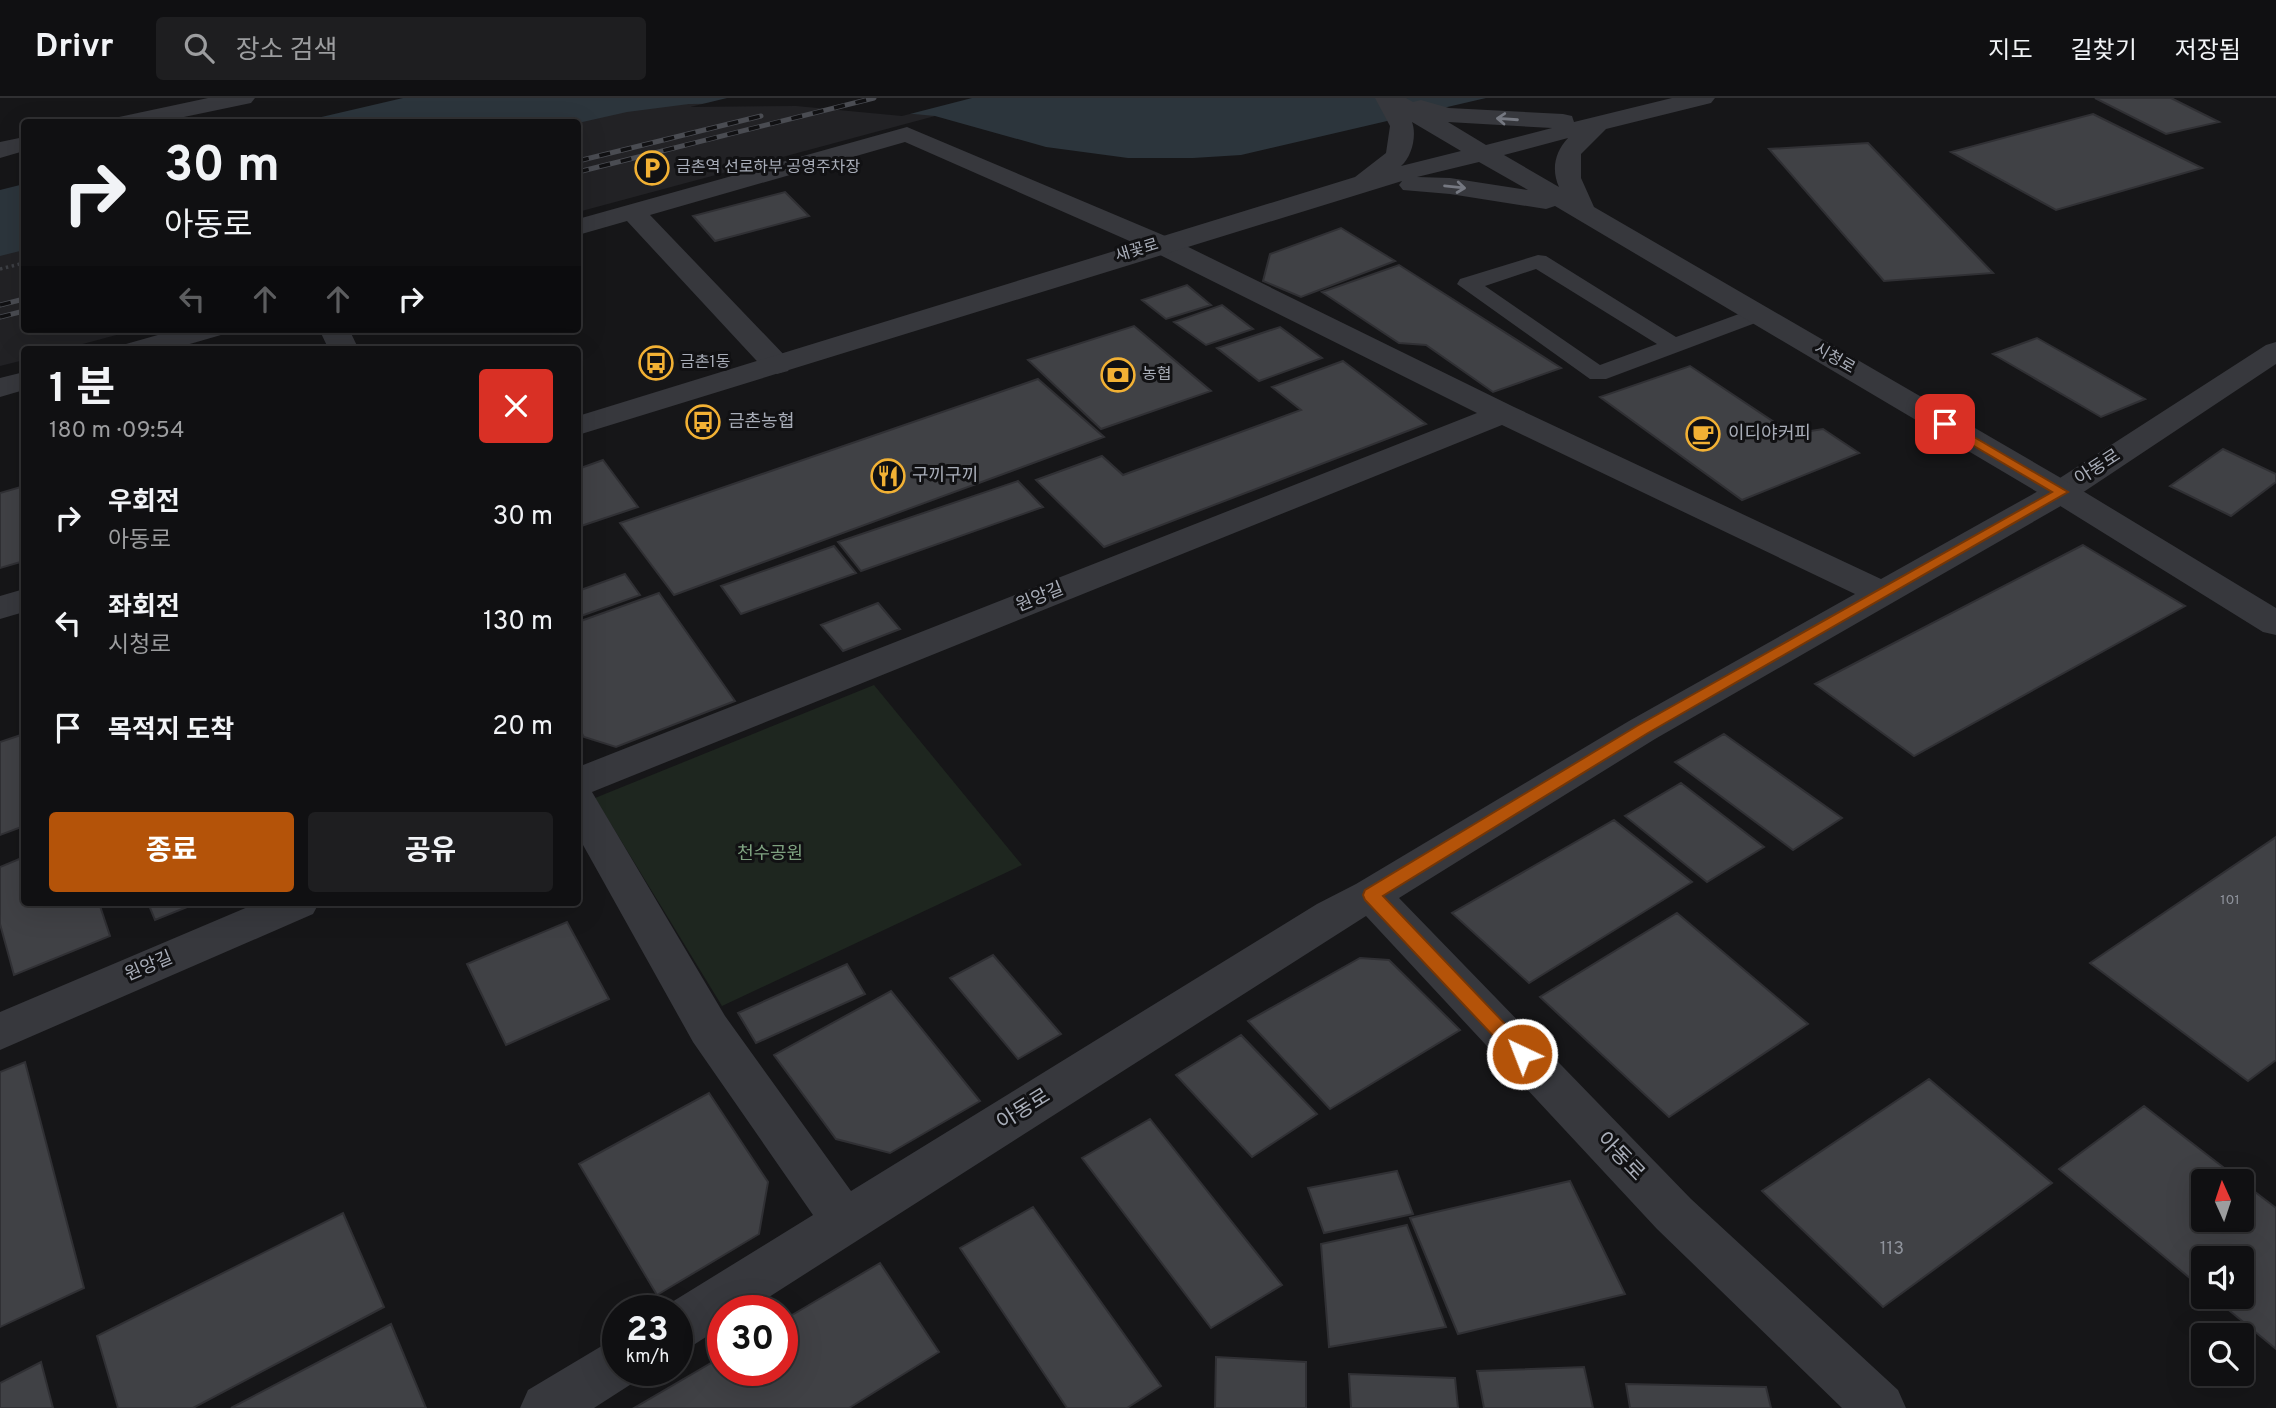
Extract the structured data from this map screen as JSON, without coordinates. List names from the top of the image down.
{
  "streets": {
    "street": [
      "새꽃로",
      "시청로",
      "아동로",
      "원앙길"
    ]
  },
  "crossings": [
    ["새꽃로", "시청로"],
    ["시청로", "아동로"]
  ],
  "parks": ["천수공원"],
  "places": {
    "parking": ["금촌역 선로하부 공영주차장"],
    "bus stop": ["금촌1동", "금촌농협"],
    "bank": ["농협"],
    "cafe": ["이디야커피"],
    "restaurant": ["구끼구끼"]
  },
  "house_numbers": ["101", "113"],
  "north": "top",
  "page": {
    "header": "Drivr",
    "search": "장소 검색",
    "nav": ["지도", "길찾기", "저장됨"],
    "turn": ["30 m", "아동로"],
    "heading": ["1 분", "180 m · 09:54"],
    "list": [
      {
        "name": "우회전",
        "note": "아동로",
        "value": "30 m"
      },
      {
        "name": "좌회전",
        "note": "시청로",
        "value": "130 m"
      },
      {
        "name": "목적지 도착",
        "value": "20 m"
      }
    ],
    "buttons": ["종료", "공유"],
    "speed": "23 km/h",
    "limit": "30"
  }
}
